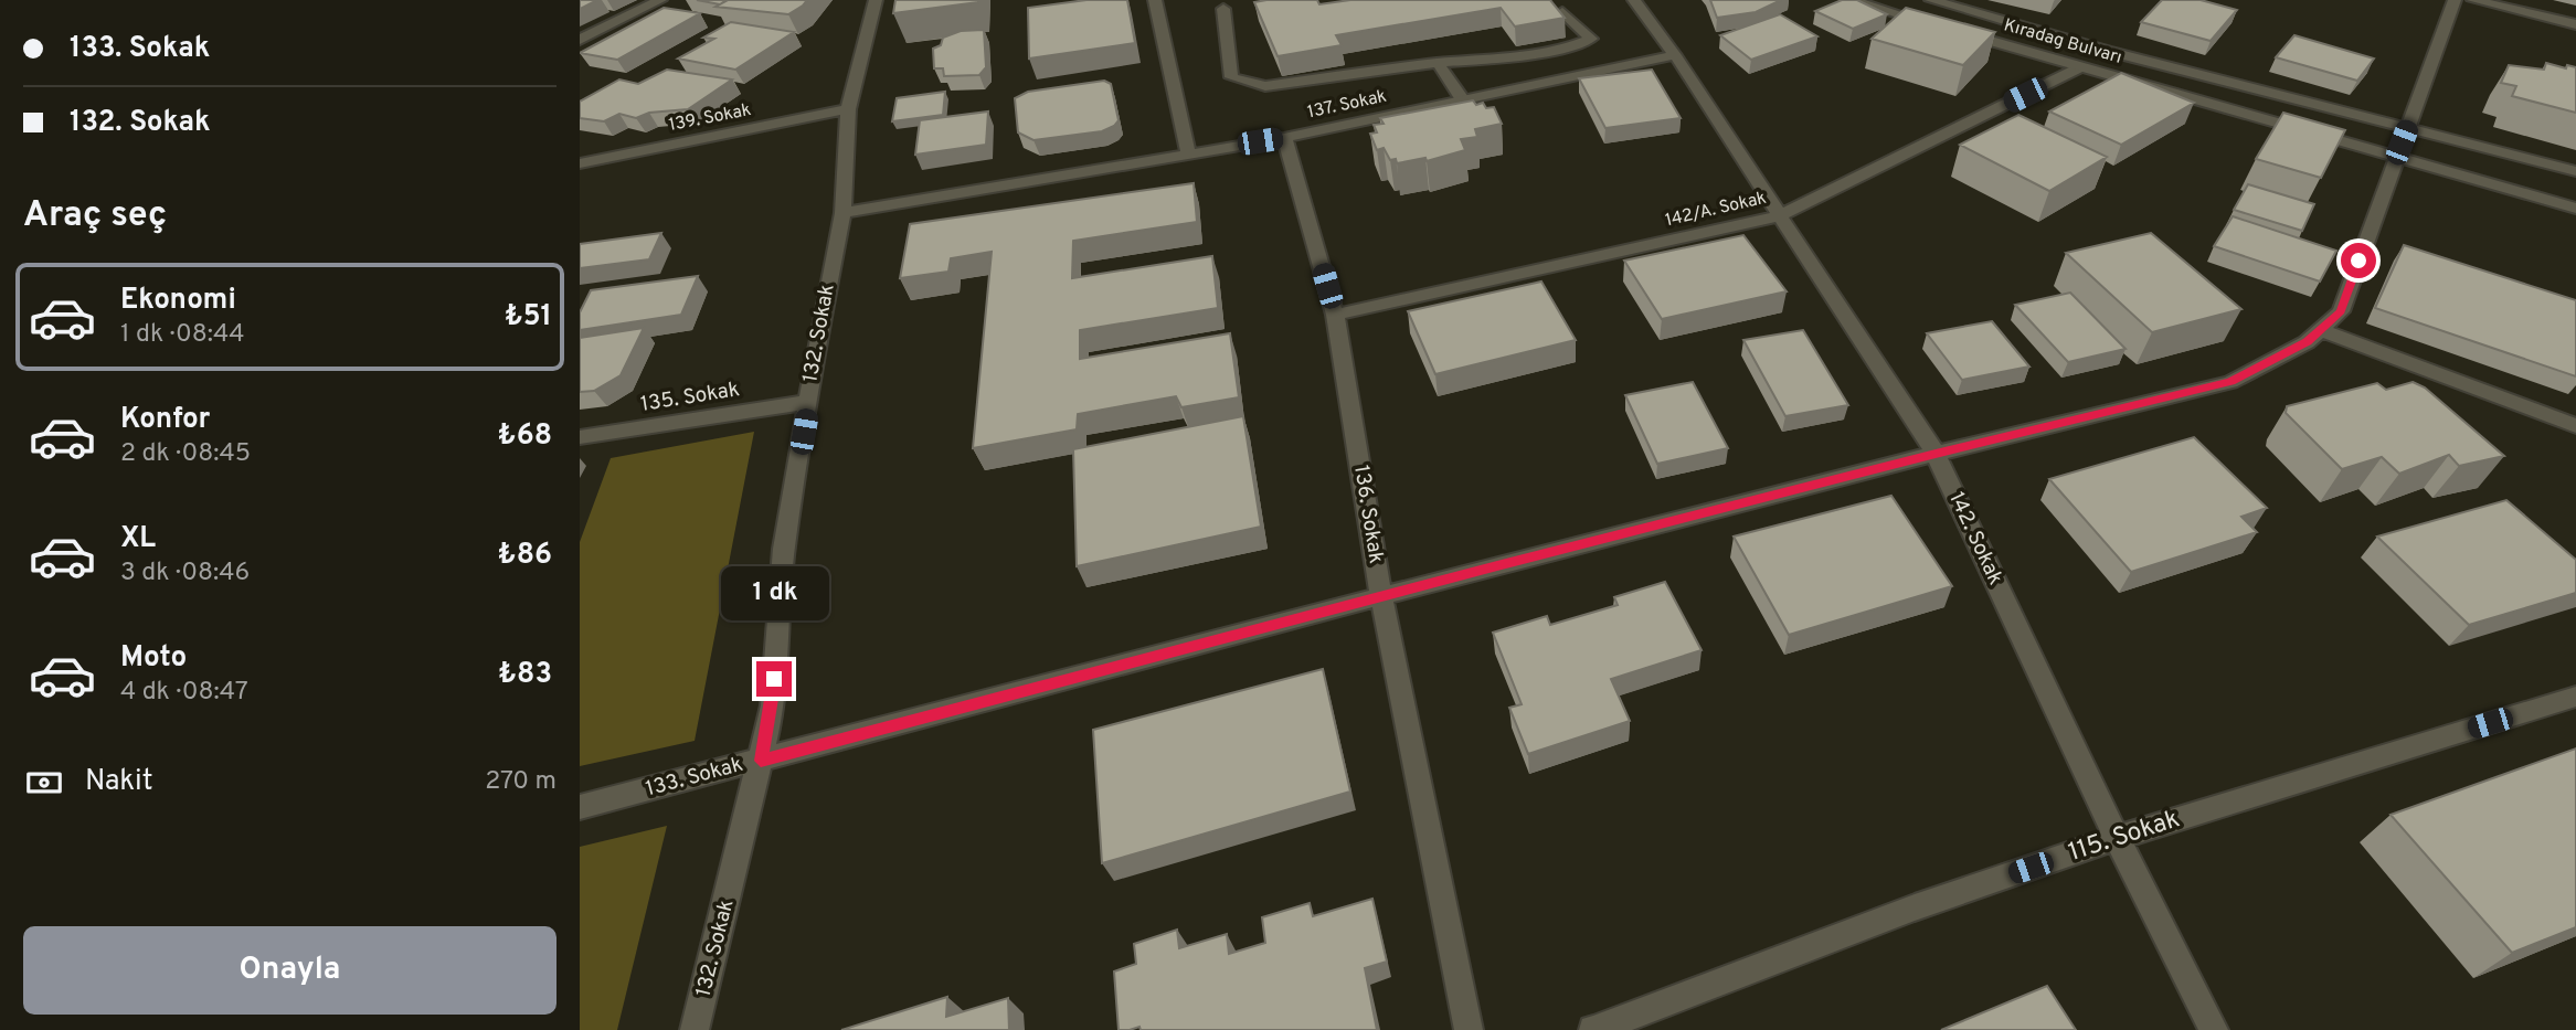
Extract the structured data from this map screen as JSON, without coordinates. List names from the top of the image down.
{
  "streets": {
    "street": [
      "Kıradag Bulvarı",
      "137. Sokak",
      "139. Sokak",
      "142/A. Sokak",
      "132. Sokak",
      "135. Sokak",
      "136. Sokak",
      "142. Sokak",
      "133. Sokak",
      "115. Sokak"
    ]
  },
  "crossings": [
    ["Kıradag Bulvarı", "142/A. Sokak"],
    ["Kıradag Bulvarı", "133. Sokak"],
    ["137. Sokak", "132. Sokak"],
    ["137. Sokak", "136. Sokak"],
    ["137. Sokak", "142. Sokak"],
    ["139. Sokak", "132. Sokak"],
    ["142/A. Sokak", "136. Sokak"],
    ["142/A. Sokak", "142. Sokak"],
    ["132. Sokak", "135. Sokak"],
    ["132. Sokak", "133. Sokak"],
    ["136. Sokak", "133. Sokak"],
    ["142. Sokak", "133. Sokak"],
    ["142. Sokak", "115. Sokak"]
  ],
  "page": {
    "banner": ["133. Sokak", "132. Sokak"],
    "heading": "Araç seç",
    "list": [
      {
        "name": "Ekonomi",
        "note": "1 dk · 08:44",
        "value": "₺51"
      },
      {
        "name": "Konfor",
        "note": "2 dk · 08:45",
        "value": "₺68"
      },
      {
        "name": "XL",
        "note": "3 dk · 08:46",
        "value": "₺86"
      },
      {
        "name": "Moto",
        "note": "4 dk · 08:47",
        "value": "₺83"
      }
    ],
    "bubble": "1 dk",
    "pay": ["Nakit", "270 m"],
    "buttons": "Onayla"
  }
}
